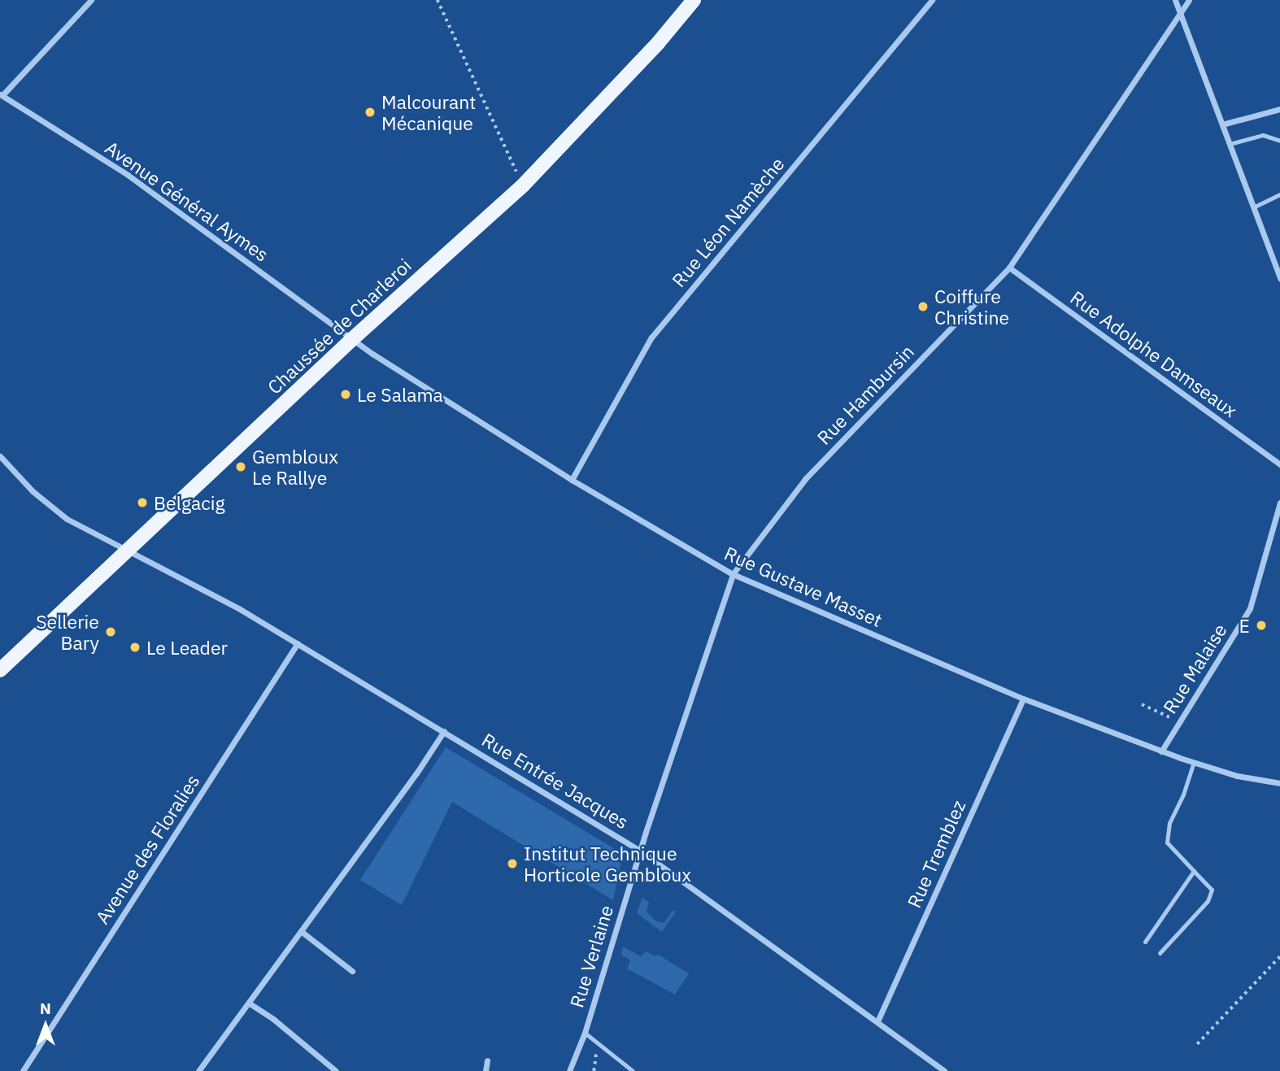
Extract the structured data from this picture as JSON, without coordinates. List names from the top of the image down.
{
  "streets": {
    "main road": ["Chaussée de Charleroi"],
    "street": [
      "Avenue Général Aymes",
      "Rue Léon Namèche",
      "Rue Adolphe Damseaux",
      "Rue Hambursin",
      "Rue Gustave Masset",
      "Rue Malaise",
      "Rue Entrée Jacques",
      "Avenue des Floralies",
      "Rue Tremblez",
      "Rue Verlaine"
    ]
  },
  "crossings": [
    ["Avenue Général Aymes", "Chaussée de Charleroi"],
    ["Avenue Général Aymes", "Rue Gustave Masset"],
    ["Rue Léon Namèche", "Rue Gustave Masset"],
    ["Chaussée de Charleroi", "Rue Gustave Masset"],
    ["Chaussée de Charleroi", "Rue Entrée Jacques"],
    ["Rue Adolphe Damseaux", "Rue Hambursin"],
    ["Rue Hambursin", "Rue Gustave Masset"],
    ["Rue Hambursin", "Rue Entrée Jacques"],
    ["Rue Hambursin", "Rue Verlaine"],
    ["Rue Gustave Masset", "Rue Malaise"],
    ["Rue Gustave Masset", "Rue Tremblez"],
    ["Rue Entrée Jacques", "Avenue des Floralies"],
    ["Rue Entrée Jacques", "Rue Tremblez"],
    ["Rue Entrée Jacques", "Rue Verlaine"]
  ],
  "places": [
    "Malcourant Mécanique",
    "Coiffure Christine",
    "Le Salama",
    "Gembloux Le Rallye",
    "Belgacig",
    "E",
    "Sellerie Bary",
    "Le Leader",
    "Institut Technique Horticole Gembloux"
  ],
  "north": "top"
}
